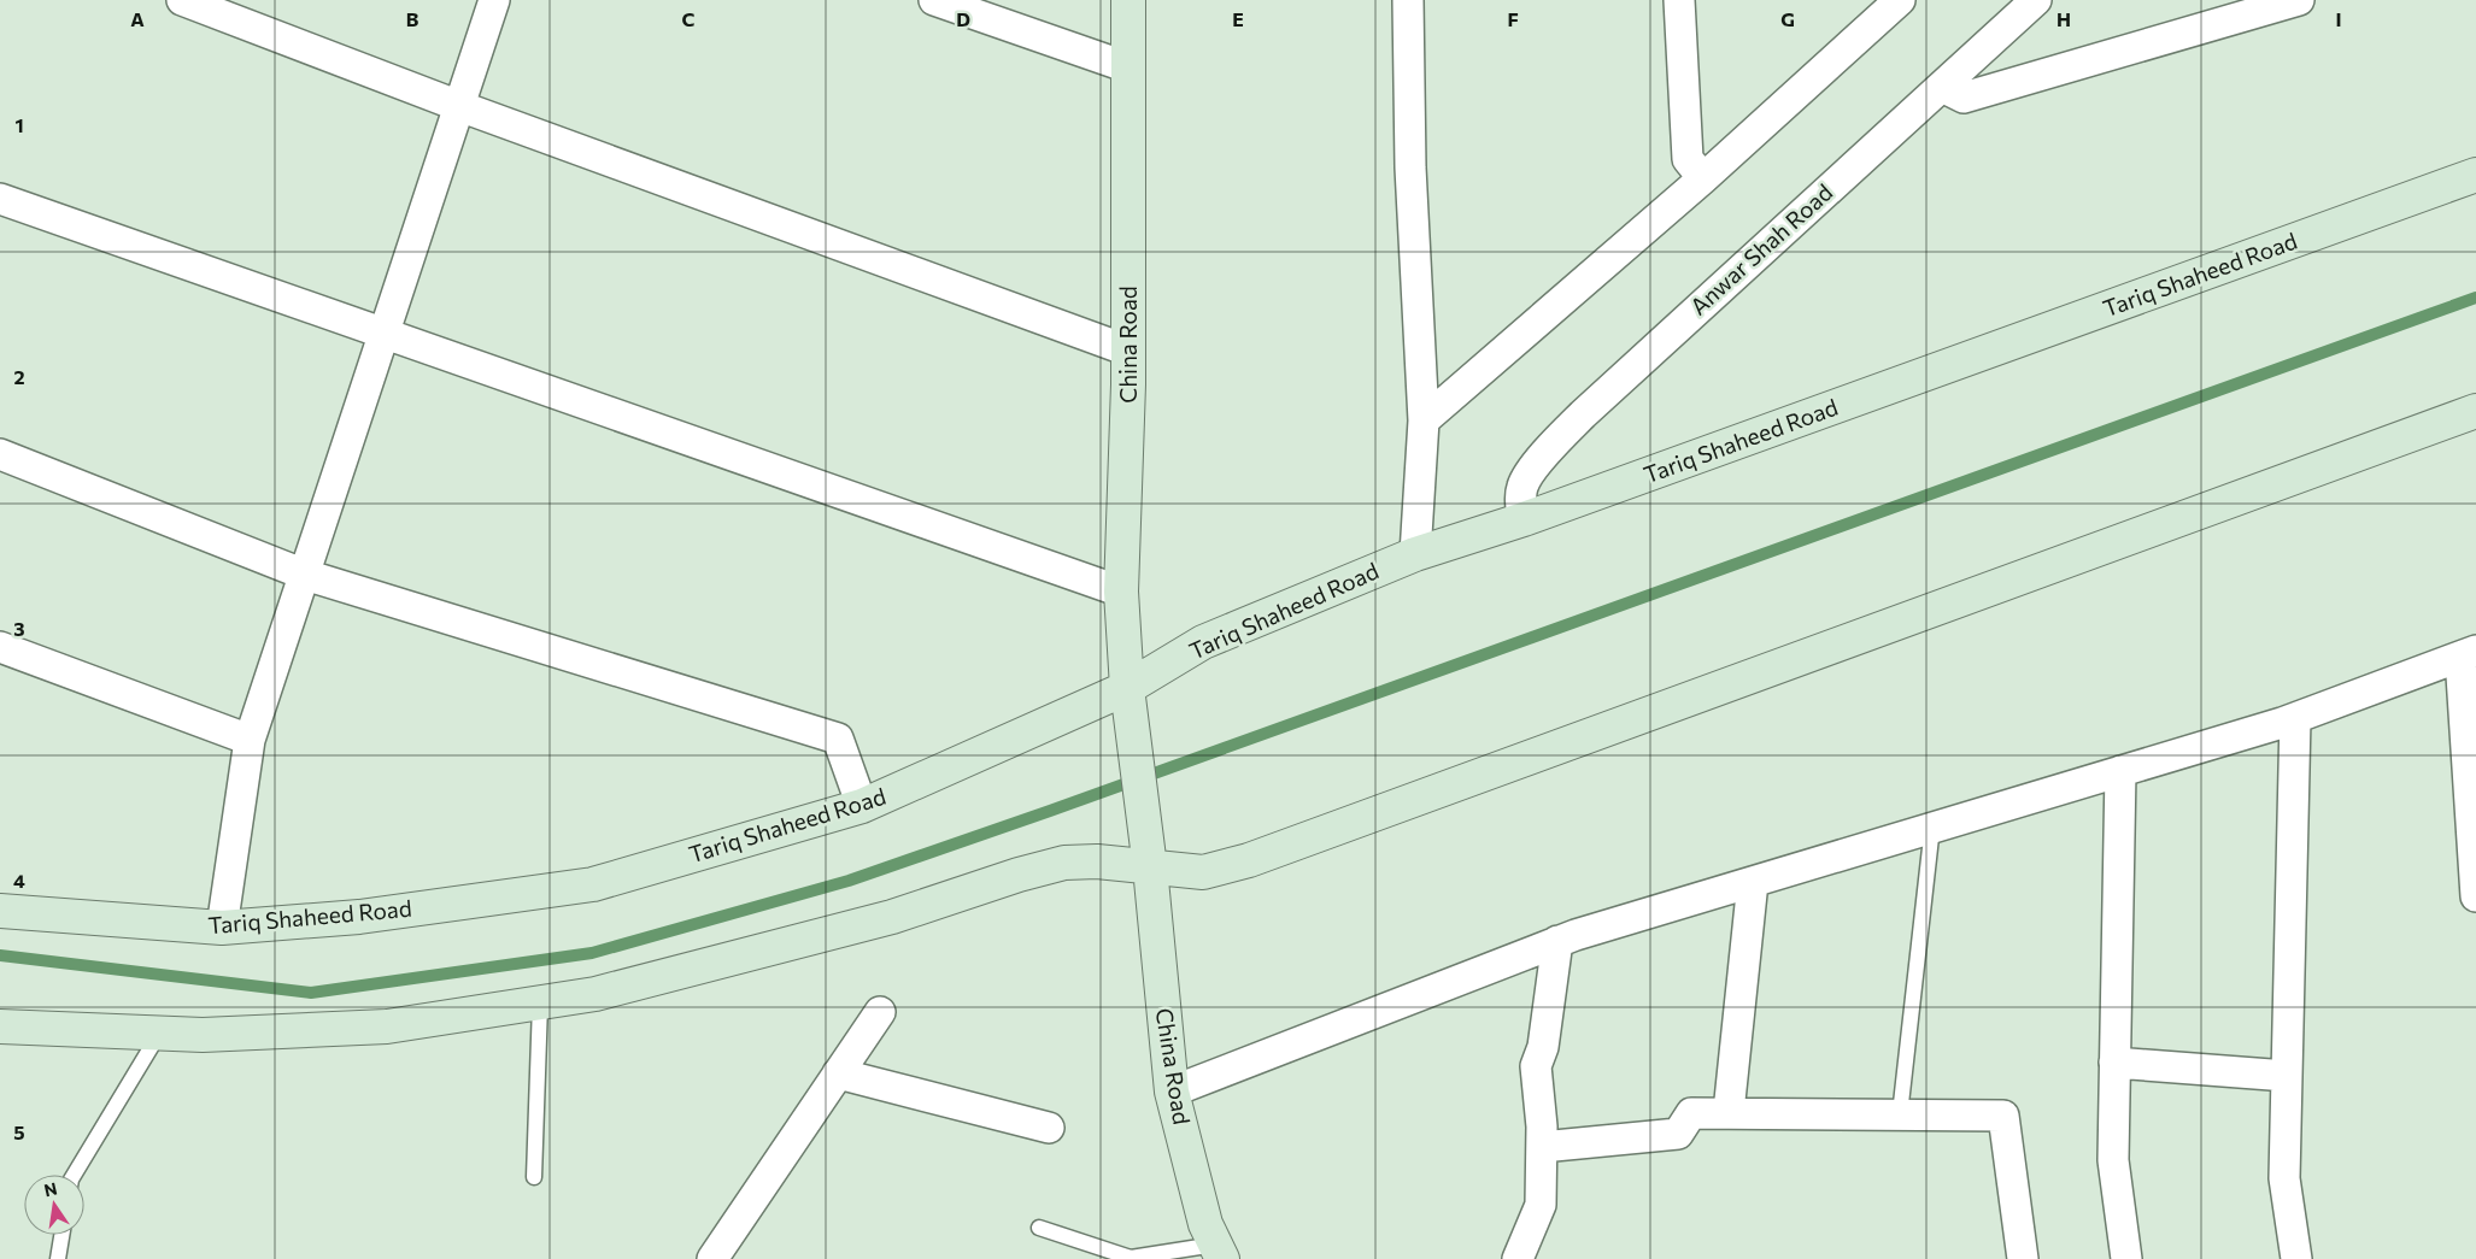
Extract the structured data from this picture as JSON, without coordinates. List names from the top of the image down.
{
  "streets": {
    "main road": ["Tariq Shaheed Road", "China Road"],
    "street": ["Anwar Shah Road"]
  },
  "crossings": [
    ["Anwar Shah Road", "Tariq Shaheed Road"],
    ["Tariq Shaheed Road", "China Road"]
  ],
  "north": "top",
  "grid": {
    "columns": [
      "A",
      "B",
      "C",
      "D",
      "E",
      "F",
      "G",
      "H",
      "I"
    ],
    "rows": [
      "1",
      "2",
      "3",
      "4",
      "5"
    ]
  }
}
